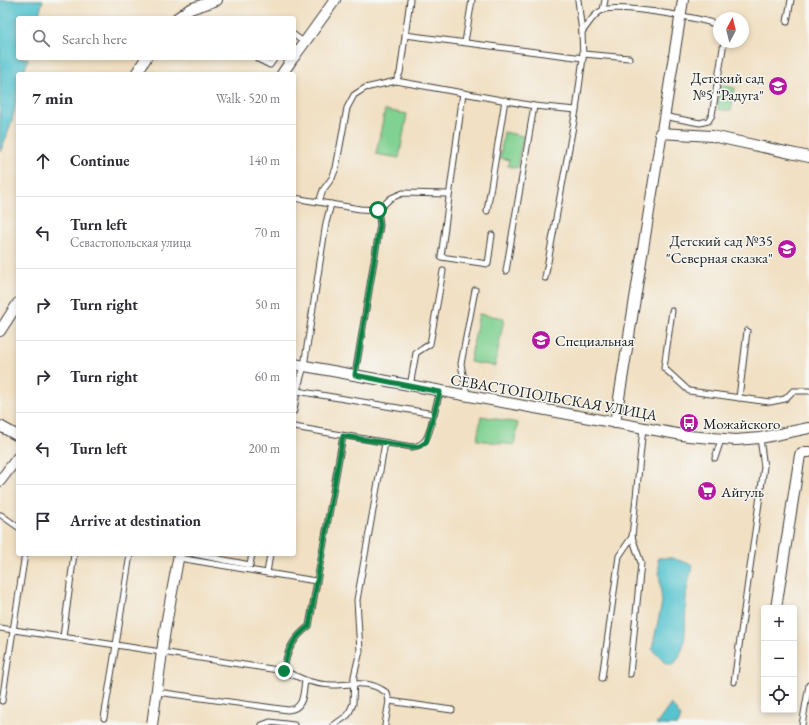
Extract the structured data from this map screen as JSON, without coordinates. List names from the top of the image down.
{
  "streets": {
    "street": ["СЕВАСТОПОЛЬСКАЯ УЛИЦА"]
  },
  "places": {
    "school or university": ["Детский сад №5 \"Радуга\"", "Детский сад №35 \"Северная сказка\"", "Специальная"],
    "bus stop": ["Можайского"],
    "supermarket": ["Айгуль"]
  },
  "north": "top",
  "page": {
    "search": "Search here",
    "heading": ["7 min", "Walk · 520 m"],
    "list": [
      ["Continue", "140 m"],
      ["Turn left", "Севастопольская улица", "70 m"],
      ["Turn right", "50 m"],
      ["Turn right", "60 m"],
      ["Turn left", "200 m"],
      "Arrive at destination"
    ],
    "map_buttons": ["+", "−"]
  }
}
